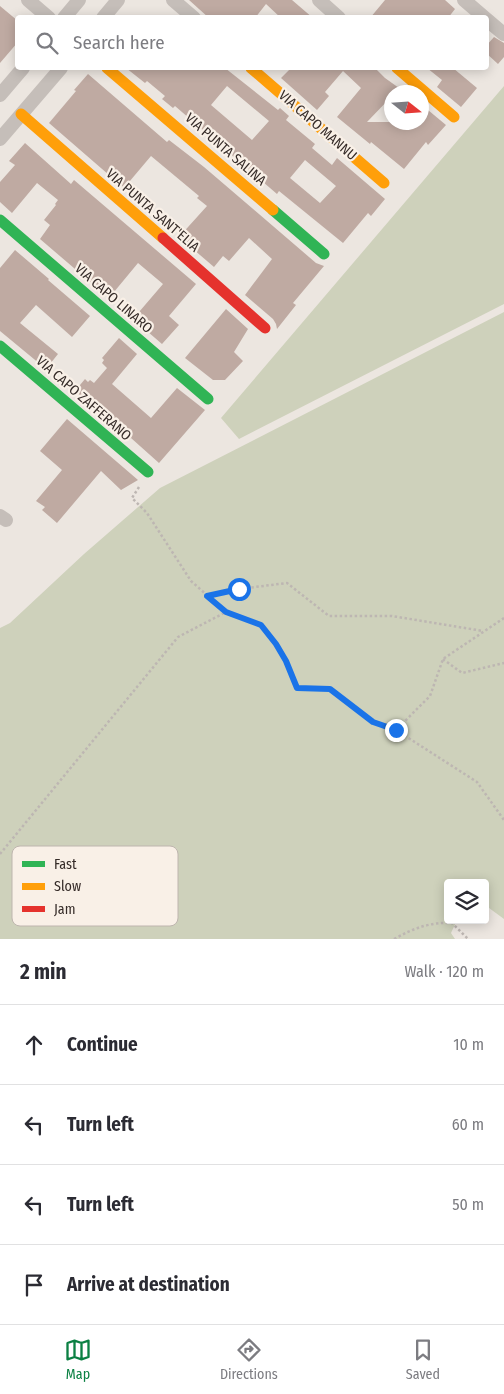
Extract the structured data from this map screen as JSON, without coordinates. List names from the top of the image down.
{
  "streets": {
    "street": [
      "VIA CAPO MANNU",
      "VIA PUNTA SALINA",
      "VIA PUNTA SANT'ELIA",
      "VIA CAPO LINARO",
      "VIA CAPO ZAFFERANO"
    ]
  },
  "legend": ["Fast", "Slow", "Jam"],
  "north": "right",
  "page": {
    "search": "Search here",
    "heading": ["2 min", "Walk · 120 m"],
    "list": [
      ["Continue", "10 m"],
      ["Turn left", "60 m"],
      ["Turn left", "50 m"],
      "Arrive at destination"
    ],
    "nav": ["Map", "Directions", "Saved"]
  }
}
